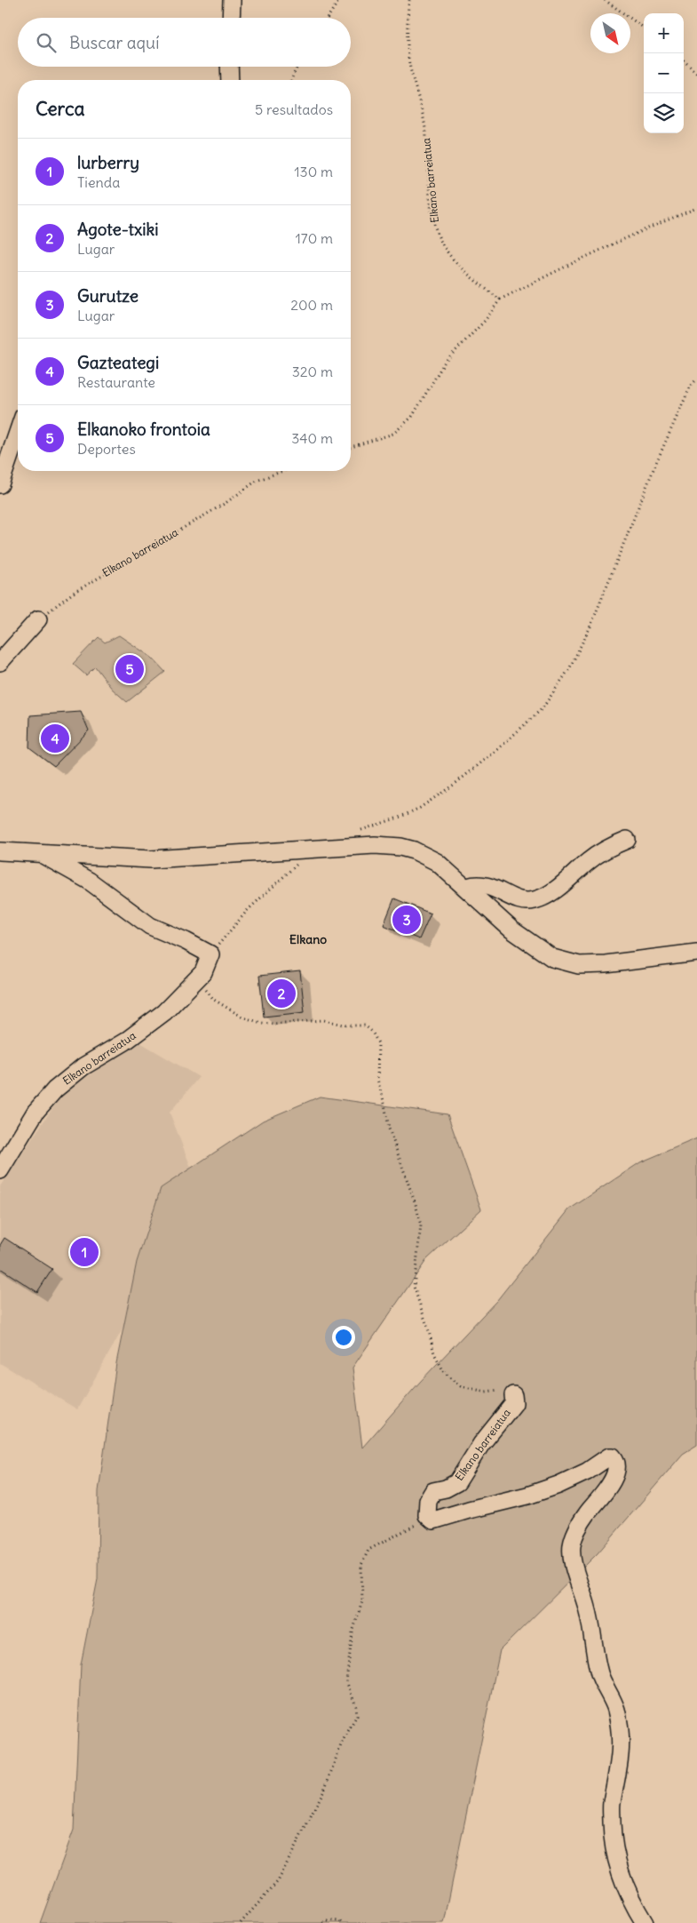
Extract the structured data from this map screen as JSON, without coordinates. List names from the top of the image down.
{
  "streets": {
    "street": ["Elkano barreiatua"]
  },
  "districts": ["Elkano"],
  "north": "bottom right",
  "page": {
    "map_buttons": ["+", "−"],
    "search": "Buscar aquí",
    "heading": ["Cerca", "5 resultados"],
    "list": [
      {
        "mark": "1",
        "name": "lurberry",
        "note": "Tienda",
        "value": "130 m"
      },
      {
        "mark": "2",
        "name": "Agote-txiki",
        "note": "Lugar",
        "value": "170 m"
      },
      {
        "mark": "3",
        "name": "Gurutze",
        "note": "Lugar",
        "value": "200 m"
      },
      {
        "mark": "4",
        "name": "Gazteategi",
        "note": "Restaurante",
        "value": "320 m"
      },
      {
        "mark": "5",
        "name": "Elkanoko frontoia",
        "note": "Deportes",
        "value": "340 m"
      }
    ],
    "pins": [
      "5",
      "4",
      "3",
      "2",
      "1"
    ]
  }
}
